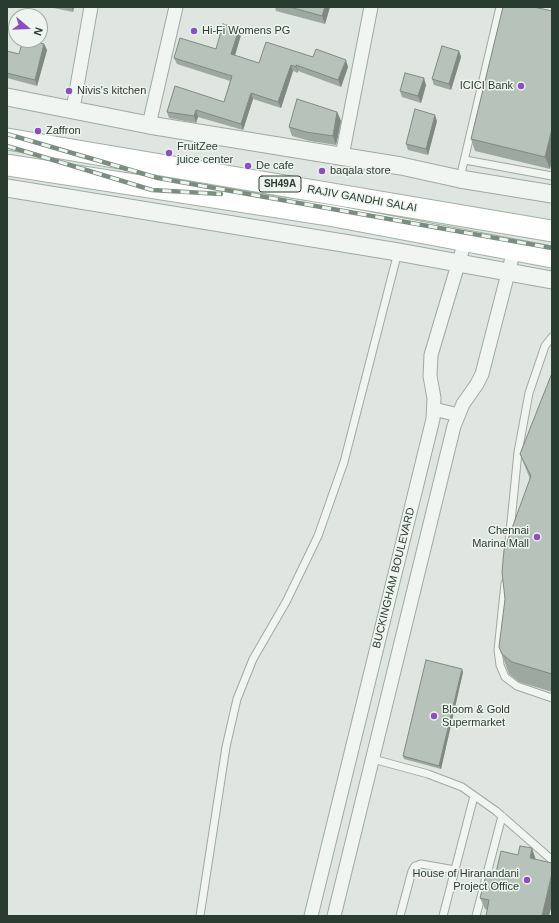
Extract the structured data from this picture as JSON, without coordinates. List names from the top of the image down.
{
  "streets": {
    "main road": ["SH49A", "RAJIV GANDHI SALAI"],
    "street": ["BUCKINGHAM BOULEVARD"]
  },
  "crossings": [
    ["RAJIV GANDHI SALAI", "BUCKINGHAM BOULEVARD"]
  ],
  "places": [
    "Hi-Fi Womens PG",
    "ICICI Bank",
    "Nivis's kitchen",
    "Zaffron",
    "FruitZee juice center",
    "De cafe",
    "baqala store",
    "Chennai Marina Mall",
    "Bloom & Gold Supermarket",
    "House of Hiranandani Project Office"
  ],
  "north": "right"
}
